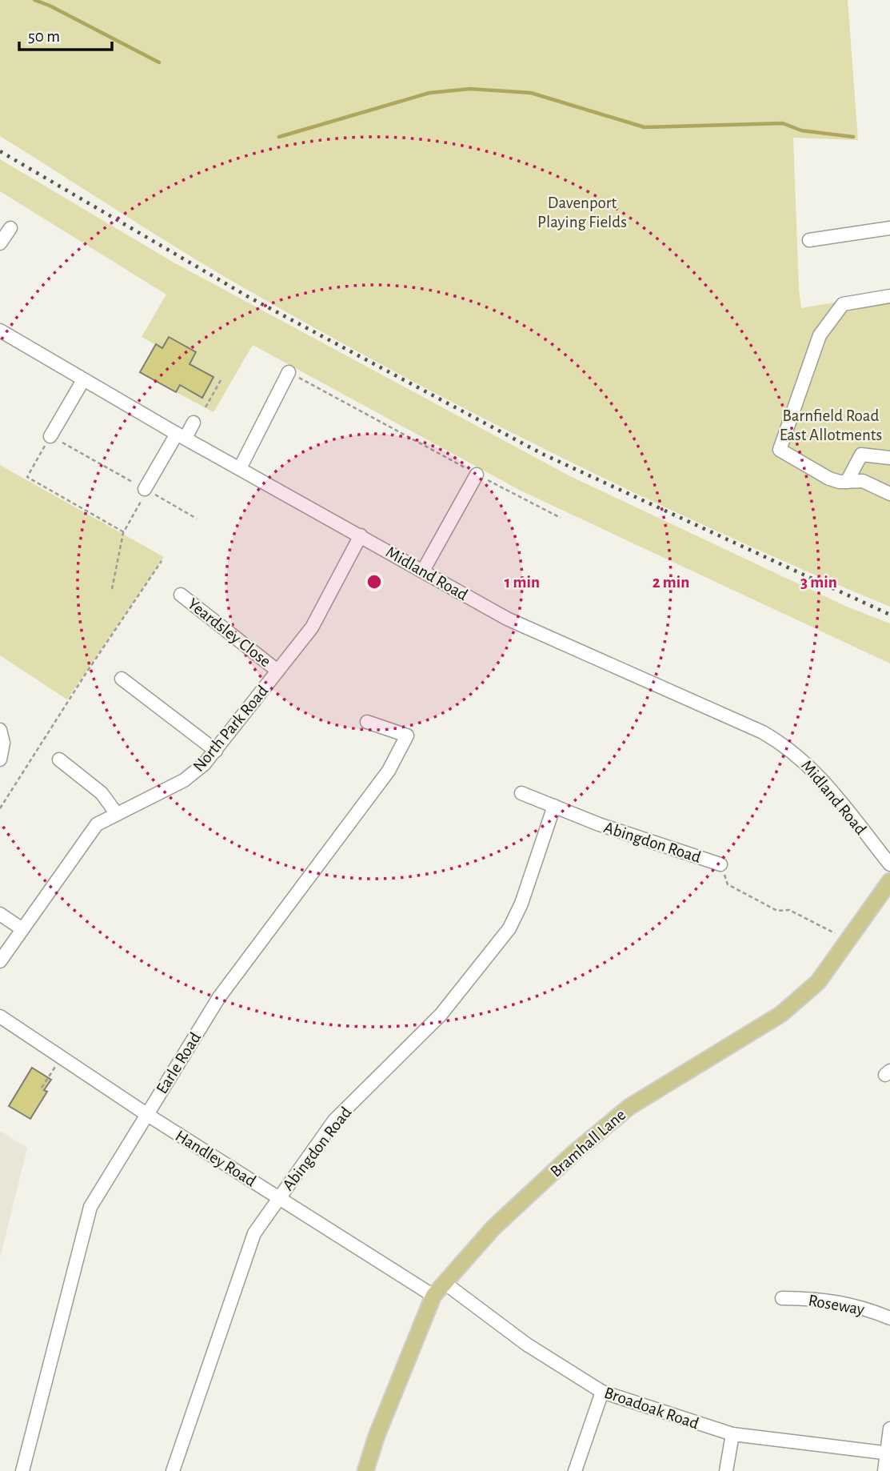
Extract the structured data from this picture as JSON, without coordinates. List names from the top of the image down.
{
  "streets": {
    "main road": ["Bramhall Lane"],
    "street": [
      "Midland Road",
      "Yeardsley Close",
      "North Park Road",
      "Abingdon Road",
      "Earle Road",
      "Handley Road",
      "Roseway",
      "Broadoak Road"
    ]
  },
  "crossings": [
    ["Midland Road", "North Park Road"],
    ["Yeardsley Close", "North Park Road"],
    ["Abingdon Road", "Handley Road"],
    ["Earle Road", "Handley Road"],
    ["Bramhall Lane", "Handley Road"],
    ["Bramhall Lane", "Broadoak Road"]
  ],
  "parks": ["Davenport Playing Fields", "Barnfield Road East Allotments"],
  "scale_bar": "50 m",
  "rings": ["1 min", "2 min", "3 min"]
}
